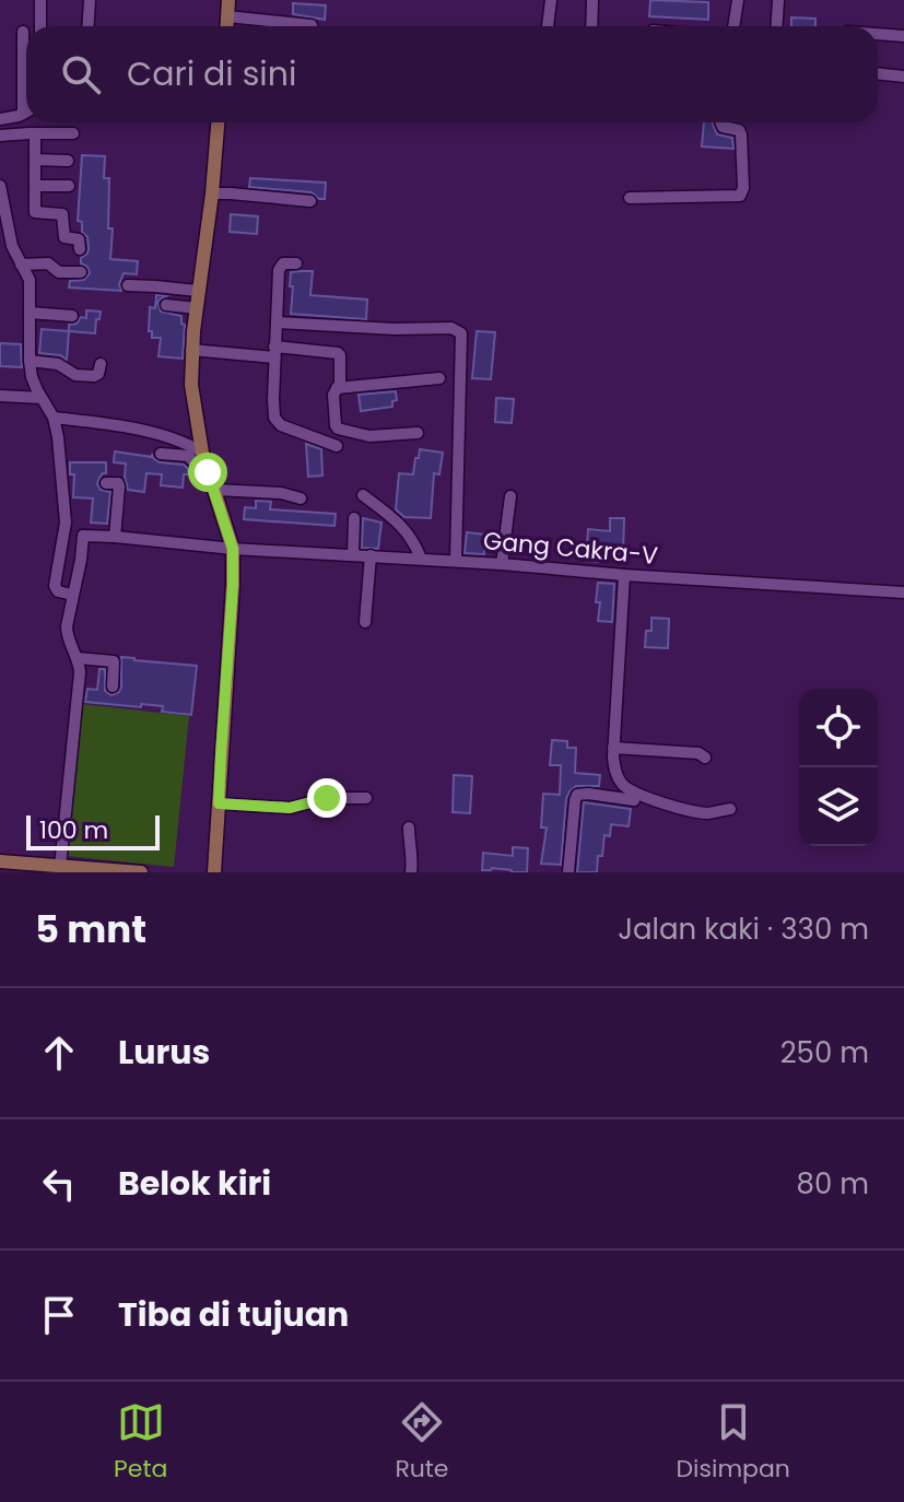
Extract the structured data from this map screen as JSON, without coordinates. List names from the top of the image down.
{
  "streets": {
    "street": ["Gang Cakra-V"]
  },
  "scale_bar": "100 m",
  "page": {
    "search": "Cari di sini",
    "scale": "100 m",
    "heading": ["5 mnt", "Jalan kaki · 330 m"],
    "list": [
      ["Lurus", "250 m"],
      ["Belok kiri", "80 m"],
      "Tiba di tujuan"
    ],
    "nav": ["Peta", "Rute", "Disimpan"]
  }
}
